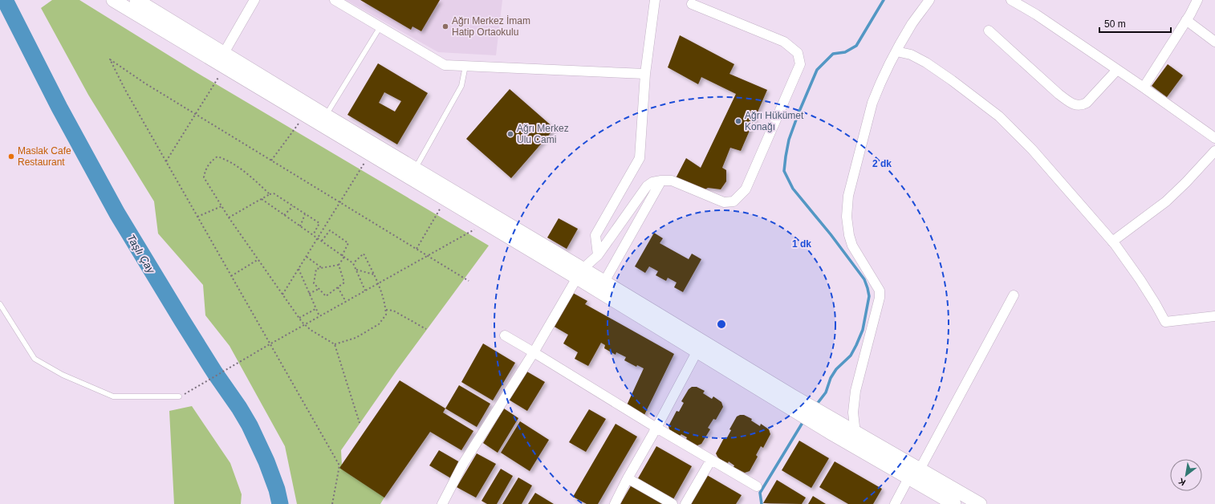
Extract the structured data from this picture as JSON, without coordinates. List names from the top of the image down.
{
  "water": ["Taşlı Çay"],
  "places": [
    "Ağrı Merkez İmam Hatip Ortaokulu",
    "Ağrı Hükümet Konağı",
    "Ağrı Merkez Ulu Cami",
    "Maslak Cafe Restaurant"
  ],
  "scale_bar": "50 m",
  "north": "bottom left",
  "rings": ["2 dk", "1 dk"]
}
